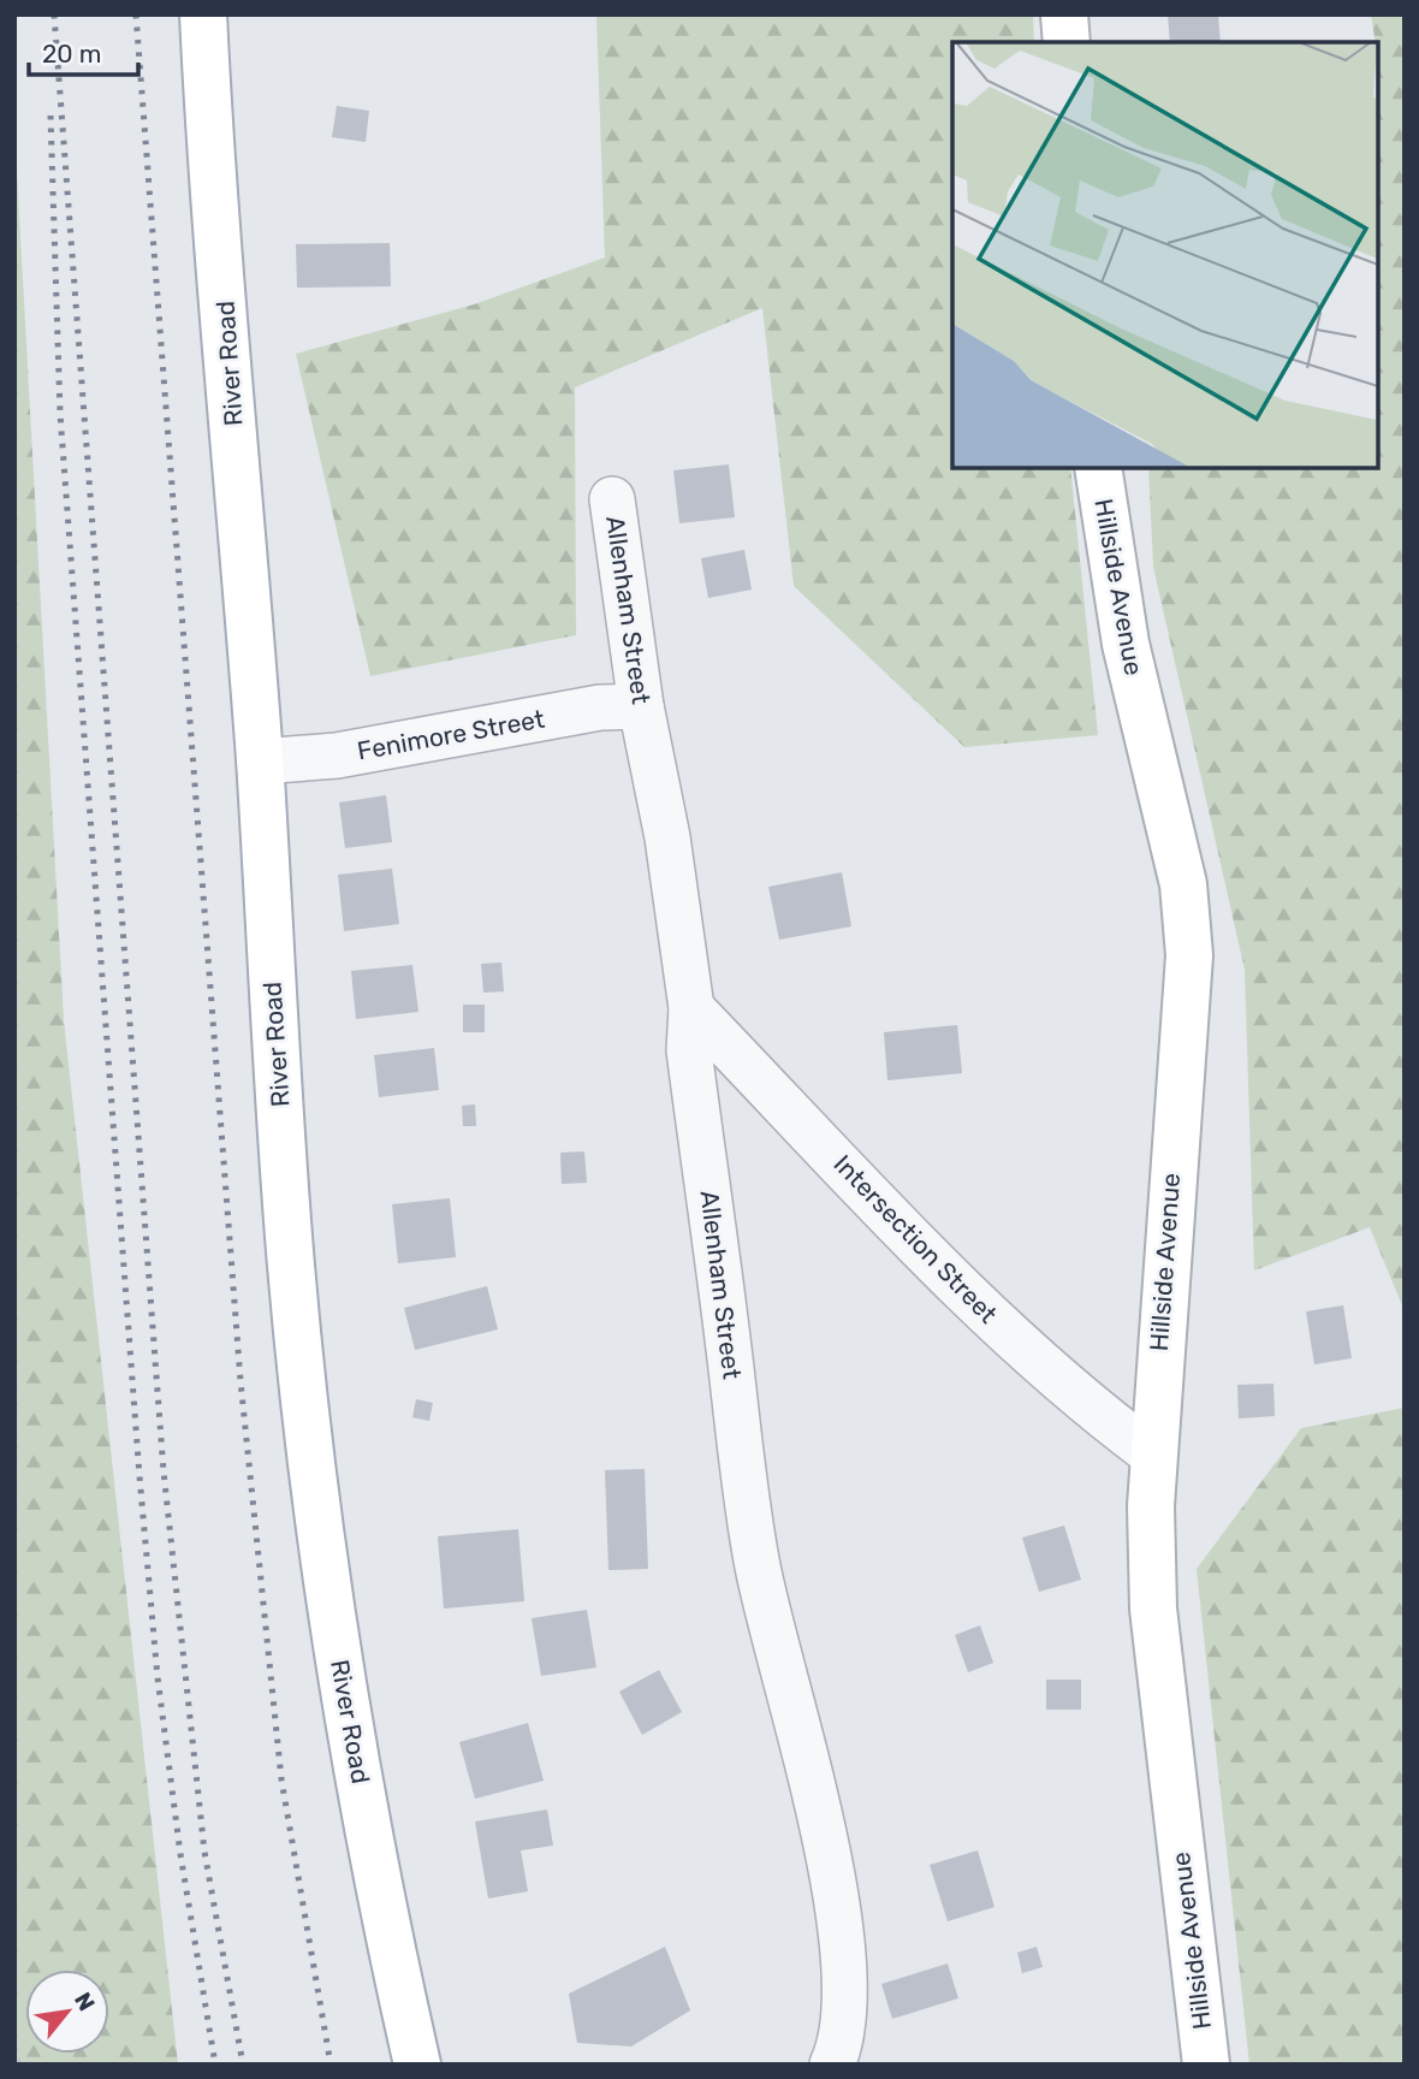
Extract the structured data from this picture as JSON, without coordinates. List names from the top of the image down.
{
  "streets": {
    "main road": ["River Road", "Hillside Avenue"],
    "street": ["Allenham Street", "Fenimore Street", "Intersection Street"]
  },
  "crossings": [
    ["River Road", "Fenimore Street"],
    ["Hillside Avenue", "Intersection Street"],
    ["Allenham Street", "Fenimore Street"],
    ["Allenham Street", "Intersection Street"]
  ],
  "scale_bar": "20 m",
  "north": "top right"
}
